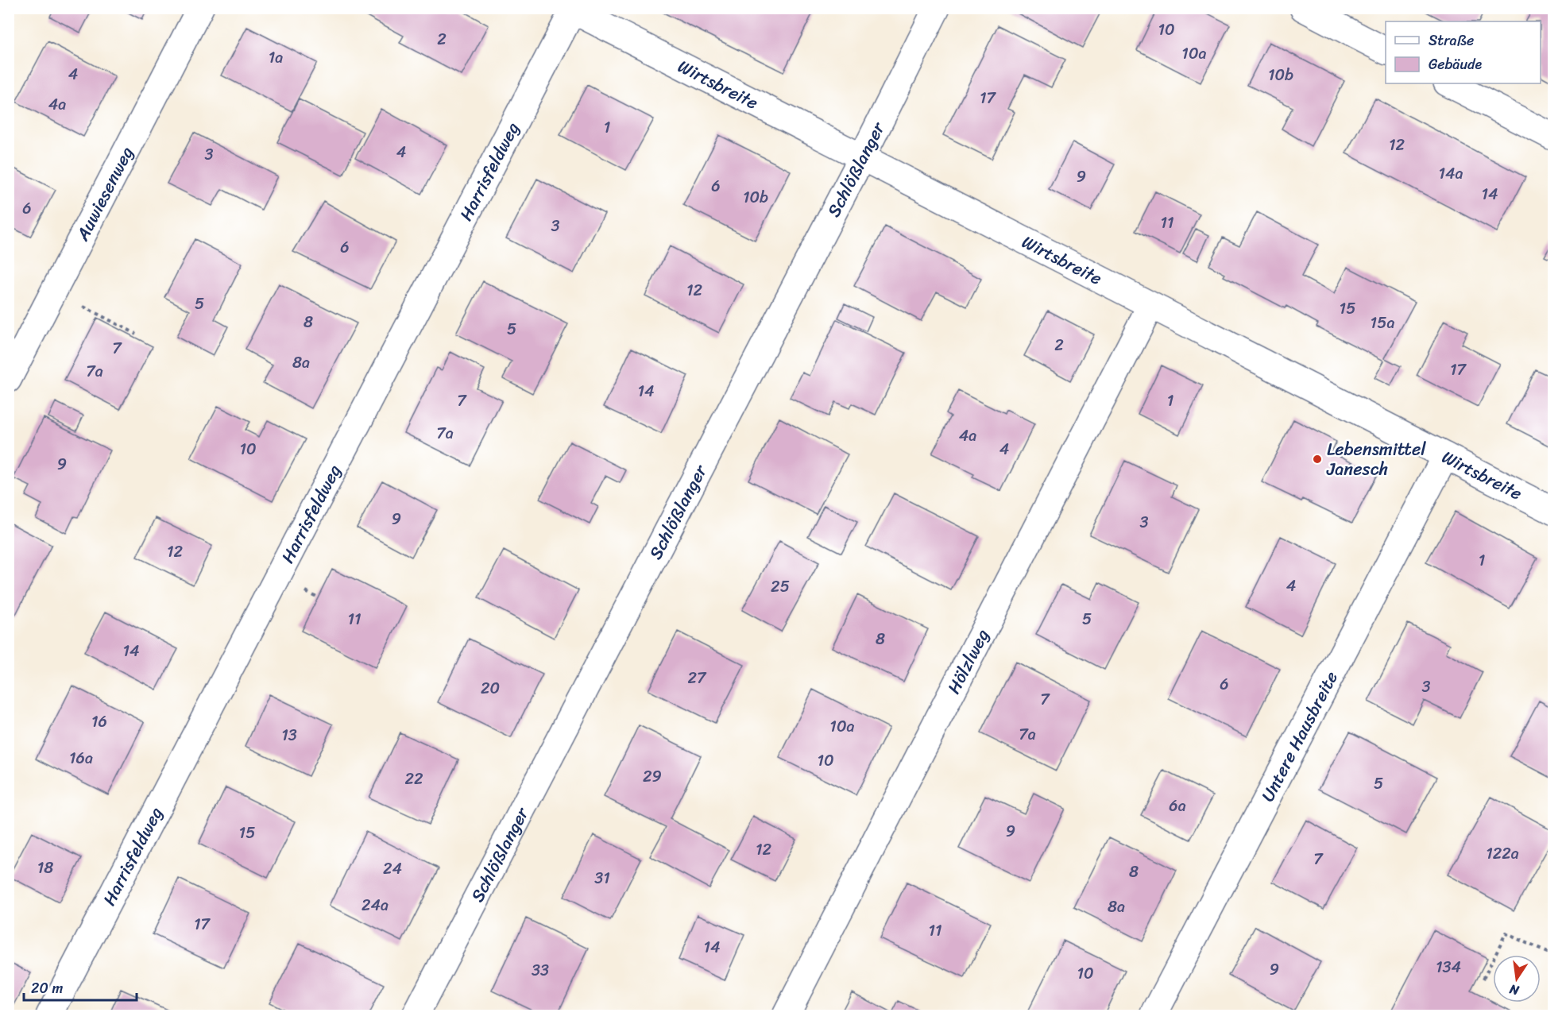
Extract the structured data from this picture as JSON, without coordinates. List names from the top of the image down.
{
  "streets": {
    "street": [
      "Wirtsbreite",
      "Schlößlanger",
      "Harrisfeldweg",
      "Auwiesenweg",
      "Hölzlweg",
      "Untere Hausbreite"
    ]
  },
  "crossings": [
    ["Wirtsbreite", "Schlößlanger"],
    ["Wirtsbreite", "Harrisfeldweg"],
    ["Wirtsbreite", "Hölzlweg"],
    ["Wirtsbreite", "Untere Hausbreite"]
  ],
  "places": ["Lebensmittel Janesch"],
  "house_numbers": [
    "10",
    "2",
    "10a",
    "1a",
    "4",
    "10b",
    "17",
    "4a",
    "1",
    "12",
    "4",
    "3",
    "14a",
    "9",
    "6",
    "14",
    "10b",
    "6",
    "11",
    "3",
    "6",
    "12",
    "5",
    "15",
    "8",
    "15a",
    "5",
    "2",
    "7",
    "8a",
    "17",
    "7a",
    "14",
    "7",
    "1",
    "7a",
    "4a",
    "10",
    "4",
    "9",
    "9",
    "3",
    "12",
    "1",
    "4",
    "25",
    "11",
    "5",
    "8",
    "14",
    "27",
    "6",
    "3",
    "20",
    "7",
    "16",
    "10a",
    "7a",
    "13",
    "16a",
    "10",
    "29",
    "22",
    "5",
    "6a",
    "9",
    "15",
    "12",
    "122a",
    "7",
    "18",
    "24",
    "8",
    "31",
    "24a",
    "8a",
    "17",
    "11",
    "14",
    "134",
    "9",
    "33",
    "10"
  ],
  "legend": ["Straße", "Gebäude"],
  "scale_bar": "20 m",
  "north": "bottom"
}
